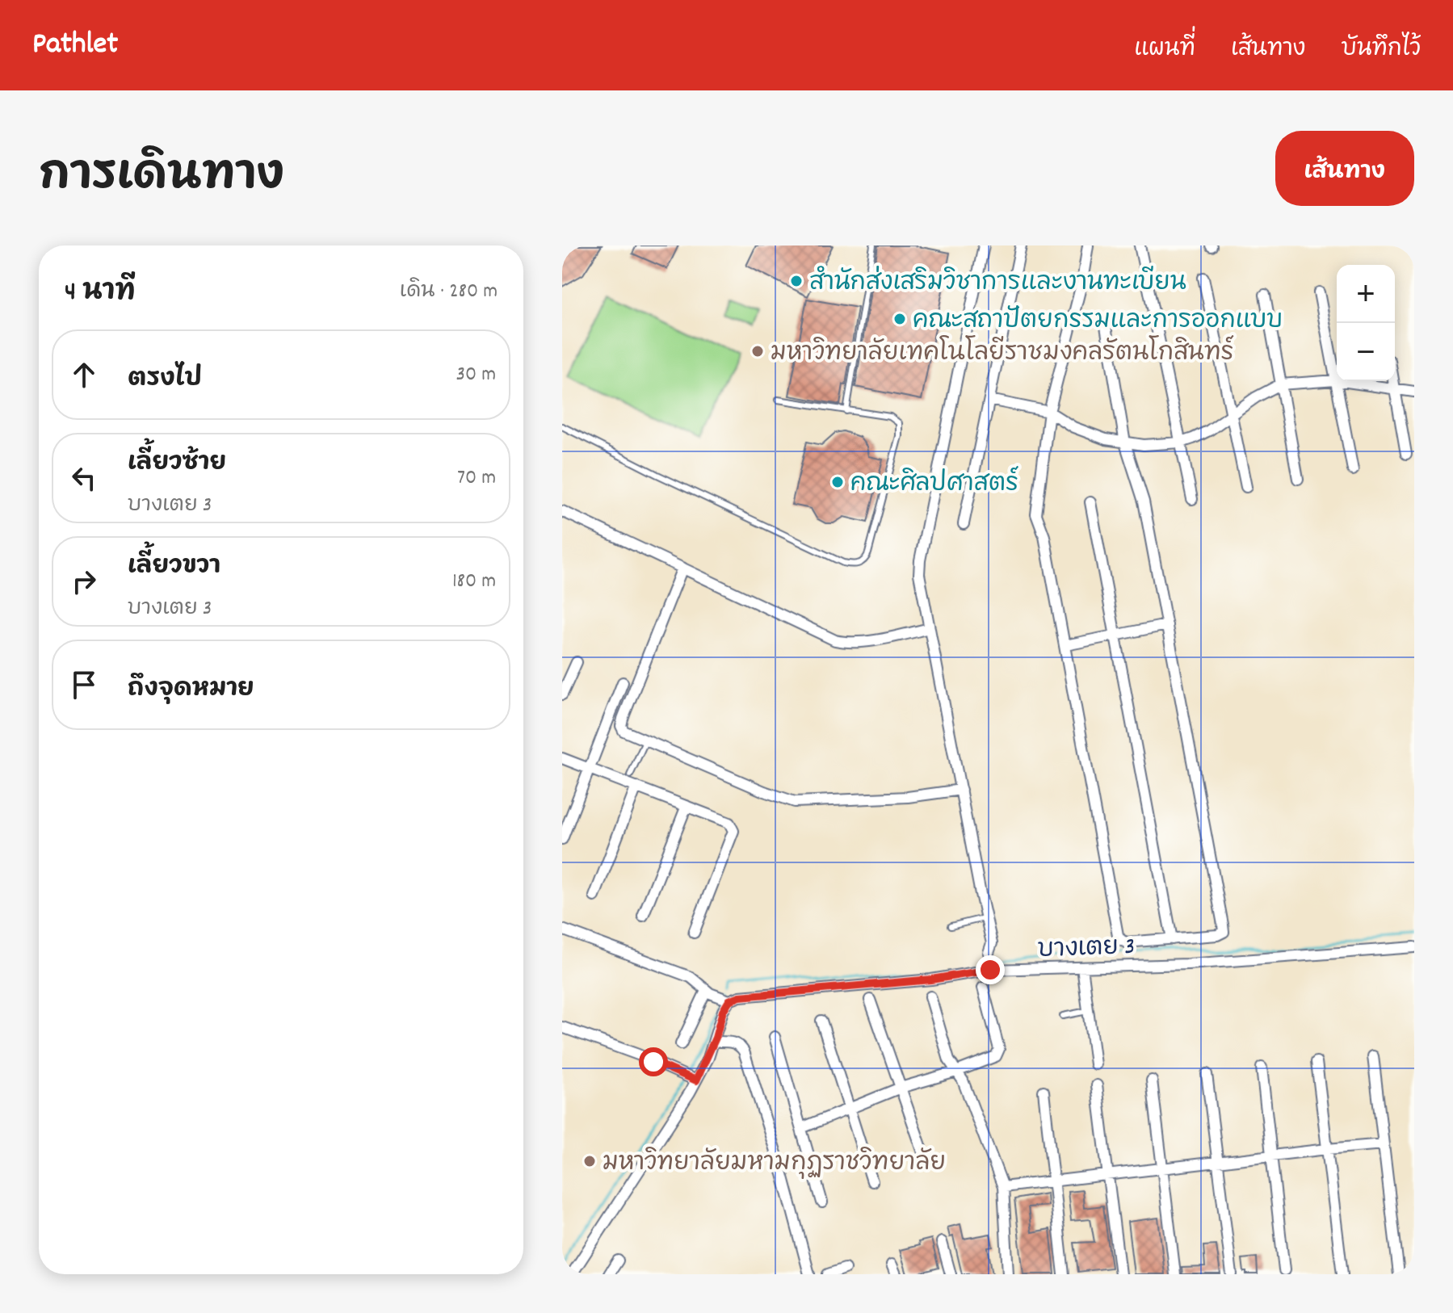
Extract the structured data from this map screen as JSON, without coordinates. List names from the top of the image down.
{
  "streets": {
    "street": ["บางเตย 3"]
  },
  "places": [
    "สำนักส่งเสริมวิชาการและงานทะเบียน",
    "คณะสถาปัตยกรรมและการออกแบบ",
    "มหาวิทยาลัยเทคโนโลยีราชมงคลรัตนโกสินทร์",
    "คณะศิลปศาสตร์",
    "มหาวิทยาลัยมหามกุฏราชวิทยาลัย"
  ],
  "page": {
    "header": "Pathlet",
    "nav": ["แผนที่", "เส้นทาง", "บันทึกไว้"],
    "title": "การเดินทาง",
    "buttons": "เส้นทาง",
    "heading": ["4 นาที", "เดิน · 280 m"],
    "map_buttons": ["+", "−"],
    "list": [
      ["ตรงไป", "30 m"],
      ["เลี้ยวซ้าย", "บางเตย 3", "70 m"],
      ["เลี้ยวขวา", "บางเตย 3", "180 m"],
      "ถึงจุดหมาย"
    ]
  }
}
